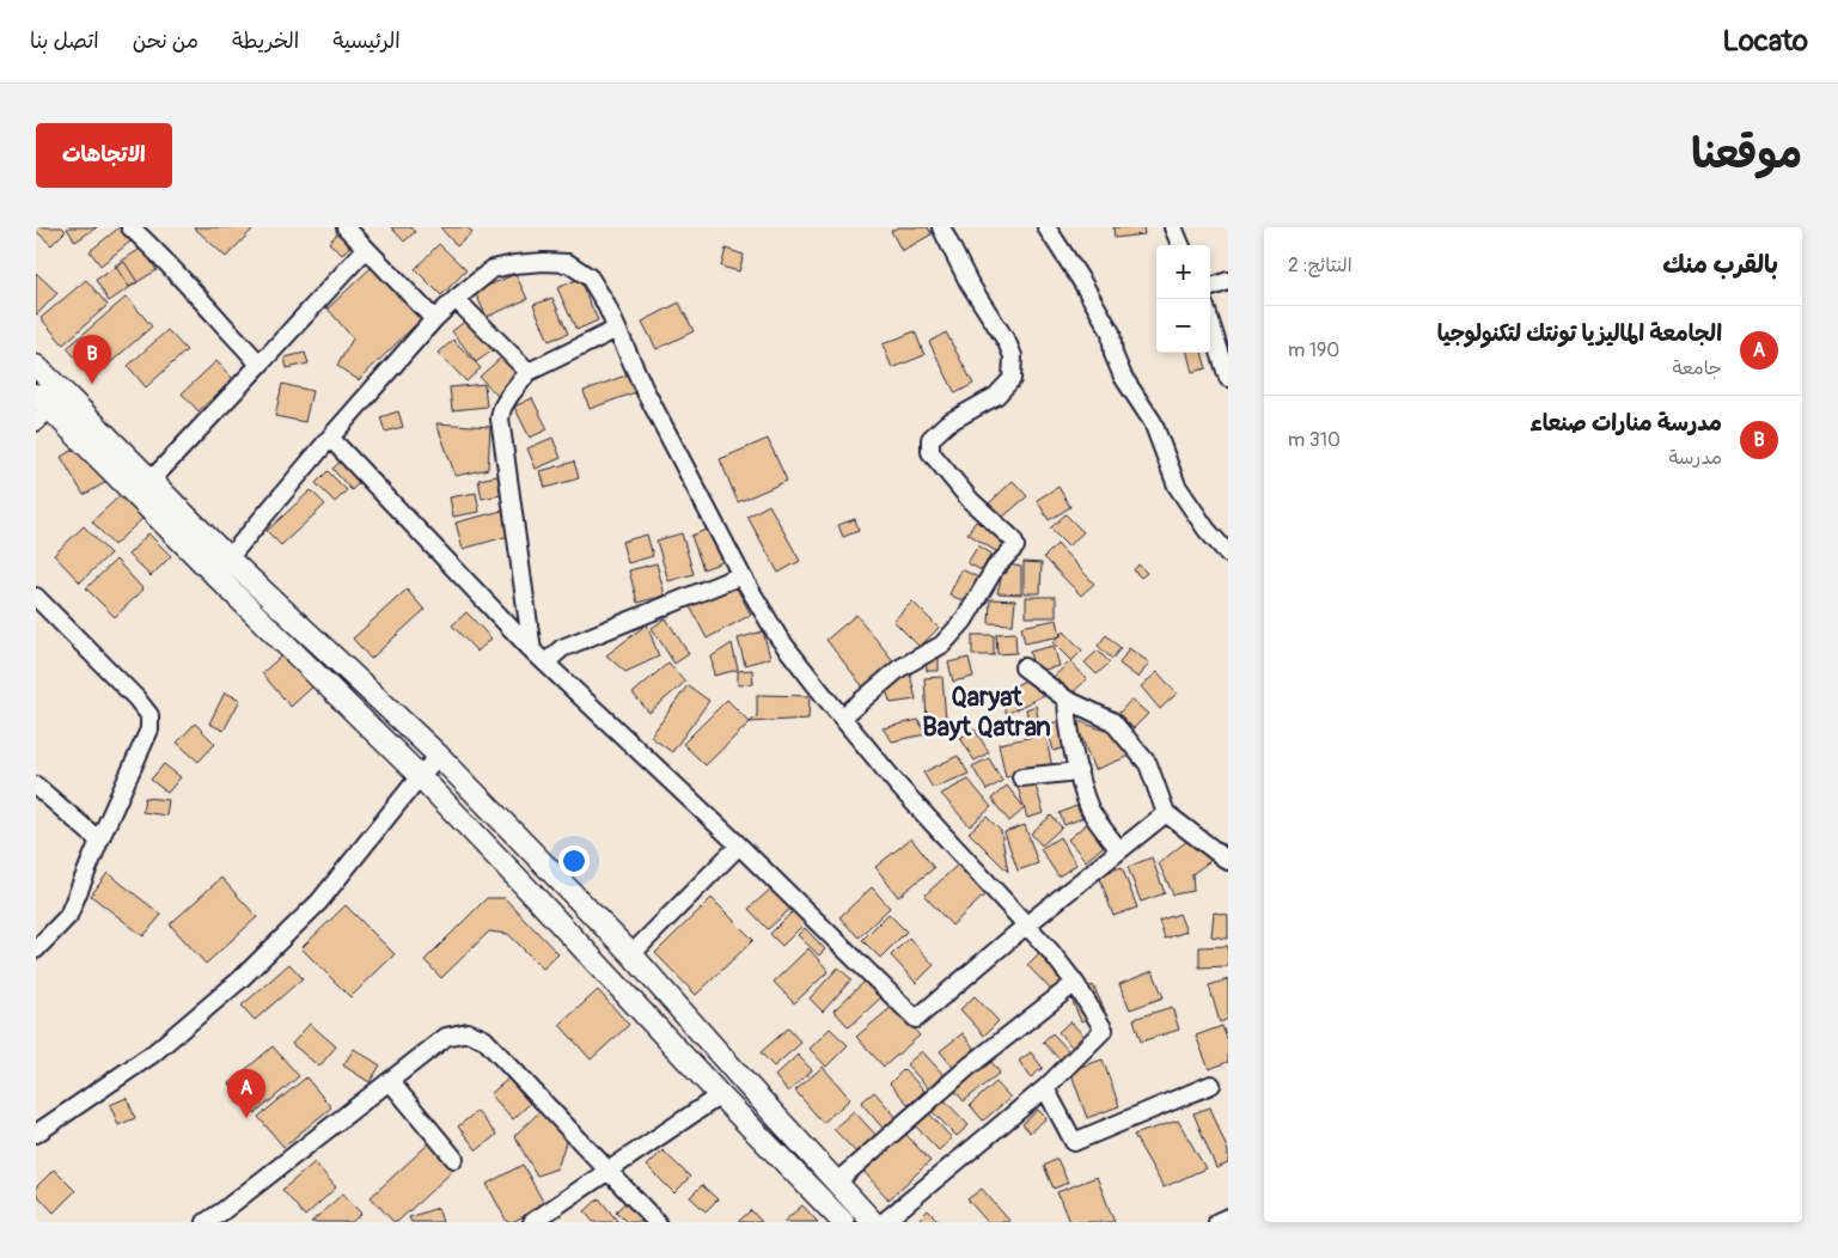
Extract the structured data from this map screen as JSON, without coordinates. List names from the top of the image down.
{
  "districts": ["Qaryat Bayt Qatran"],
  "page": {
    "header": "Locato",
    "nav": [
      "الرئيسية",
      "الخريطة",
      "من نحن",
      "اتصل بنا"
    ],
    "title": "موقعنا",
    "buttons": "الاتجاهات",
    "heading": ["بالقرب منك", "النتائج: 2"],
    "map_buttons": ["+", "−"],
    "list": [
      {
        "mark": "A",
        "name": "الجامعة الماليزيا تونتك لتكنولوجيا",
        "note": "جامعة",
        "value": "190 m"
      },
      {
        "mark": "B",
        "name": "مدرسة منارات صنعاء",
        "note": "مدرسة",
        "value": "310 m"
      }
    ],
    "pins": ["B", "A"]
  }
}
